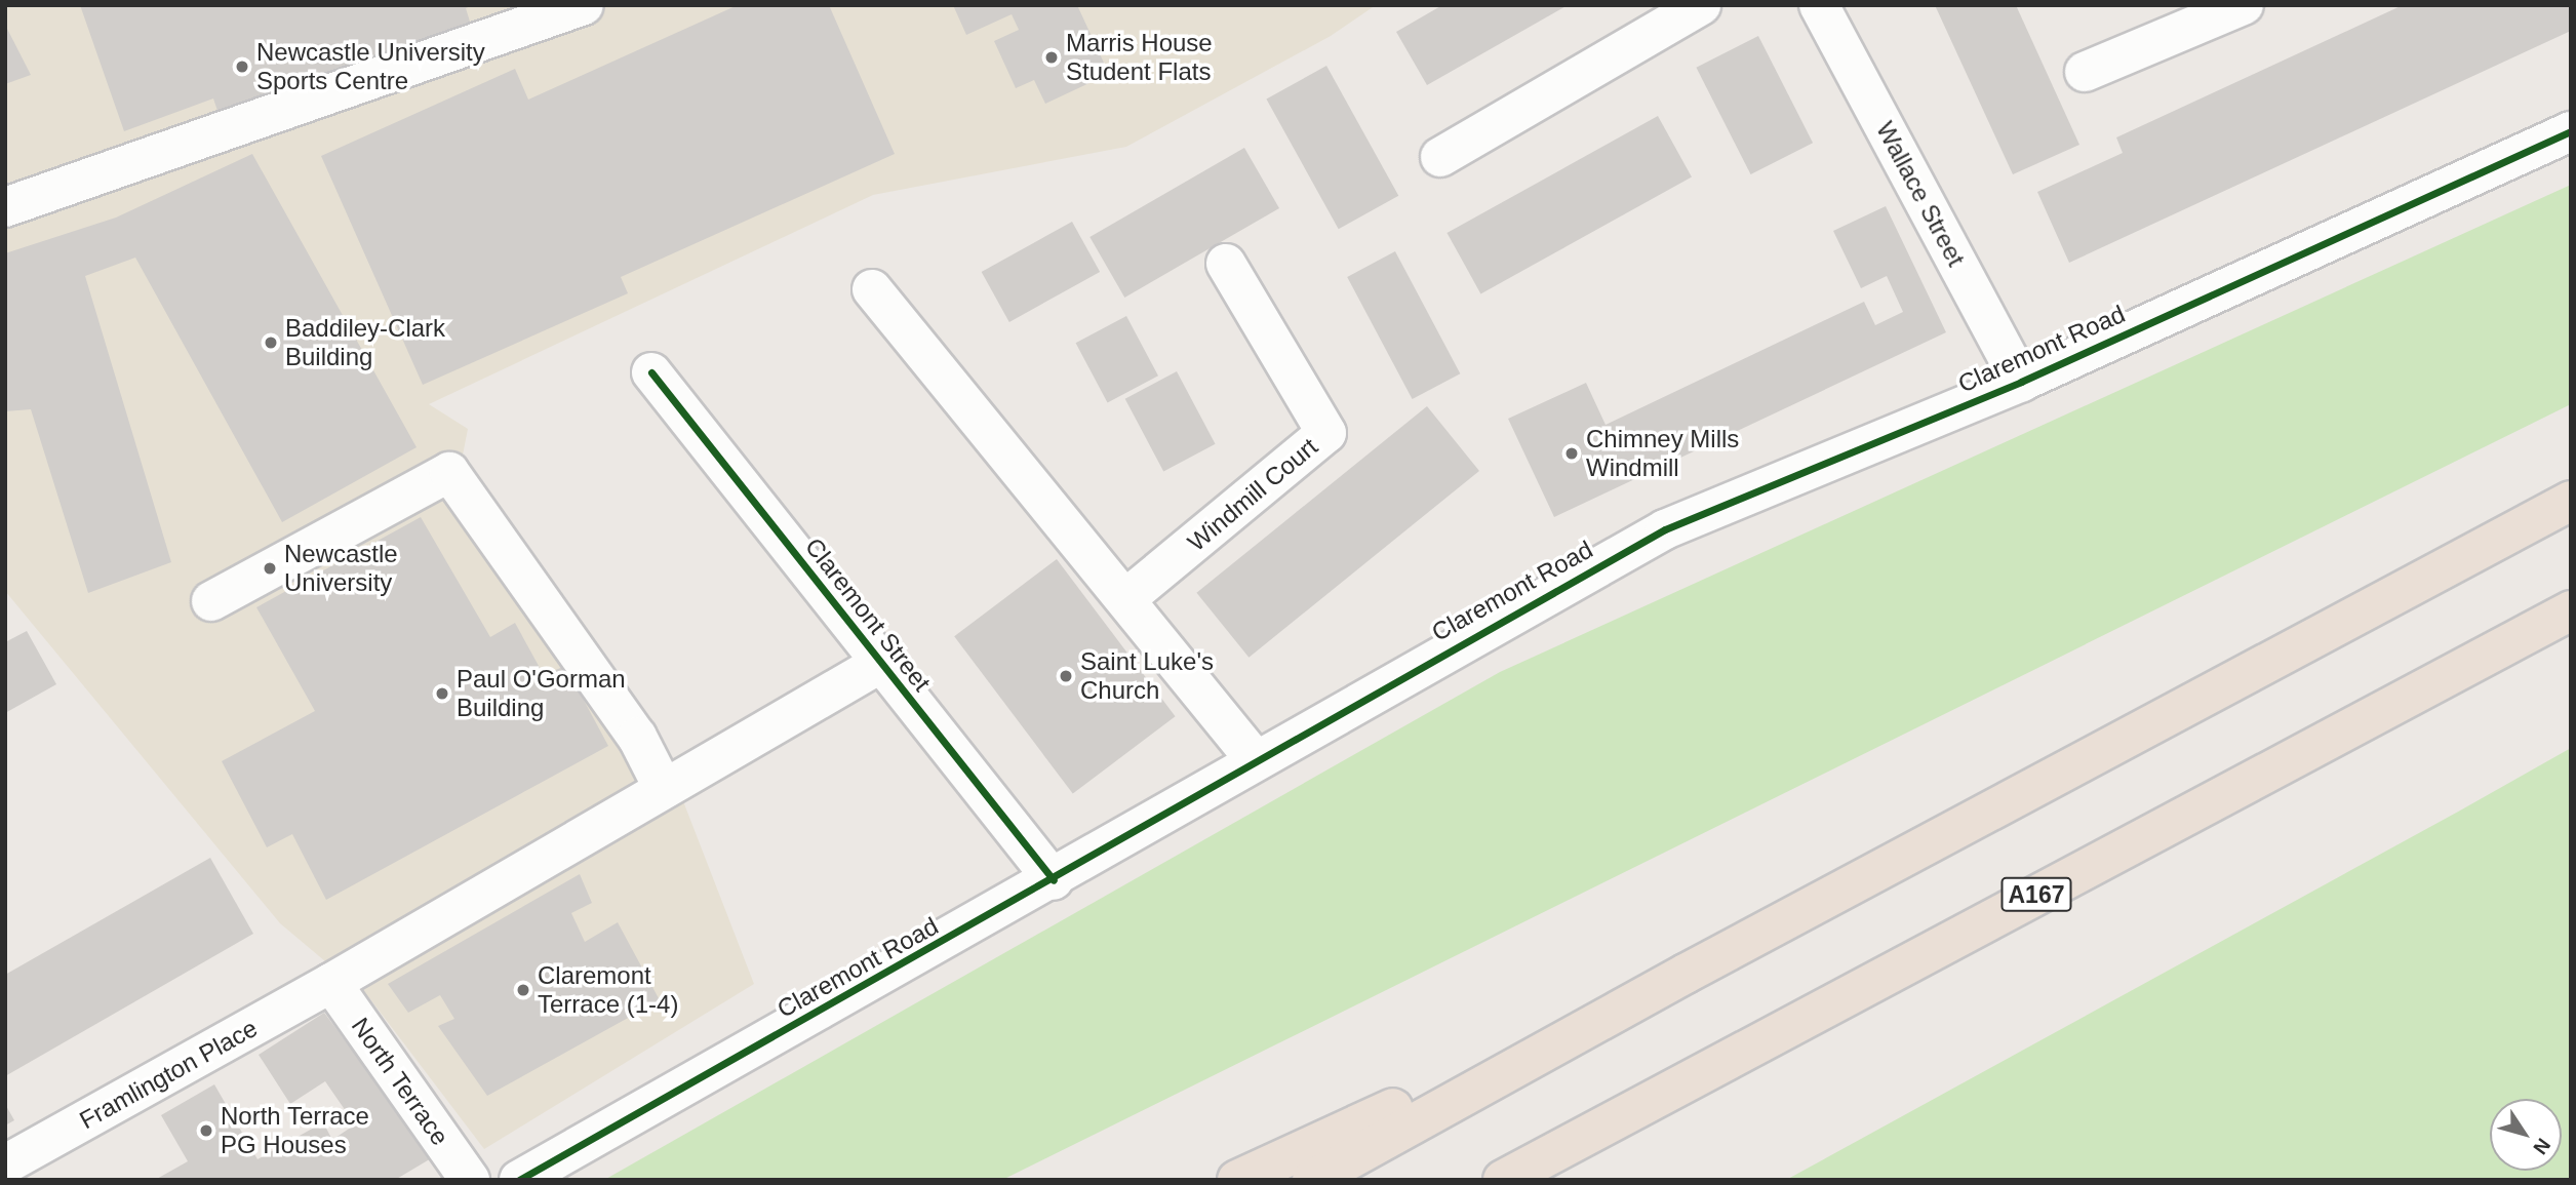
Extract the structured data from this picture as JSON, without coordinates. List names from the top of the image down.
{
  "streets": {
    "highway": ["A167"],
    "street": [
      "Wallace Street",
      "Claremont Road",
      "Windmill Court",
      "Claremont Street",
      "Framlington Place",
      "North Terrace"
    ]
  },
  "crossings": [
    ["Wallace Street", "Claremont Road"],
    ["Claremont Road", "Claremont Street"],
    ["Claremont Street", "Framlington Place"],
    ["Framlington Place", "North Terrace"]
  ],
  "places": [
    "Marris House Student Flats",
    "Newcastle University Sports Centre",
    "Baddiley-Clark Building",
    "Chimney Mills Windmill",
    "Newcastle University",
    "Saint Luke's Church",
    "Paul O'Gorman Building",
    "Claremont Terrace (1-4)",
    "North Terrace PG Houses"
  ],
  "north": "bottom right"
}
